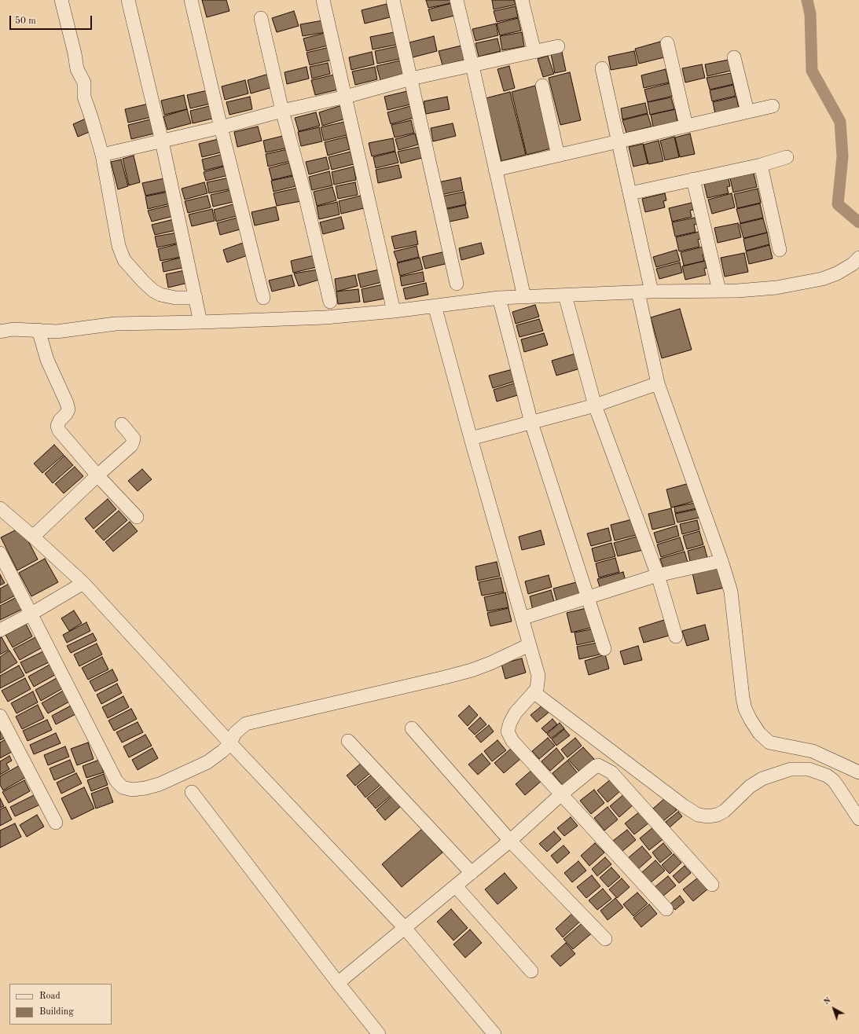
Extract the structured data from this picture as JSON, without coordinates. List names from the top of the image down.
{
  "legend": ["Road", "Building"],
  "scale_bar": "50 m",
  "north": "top left"
}
